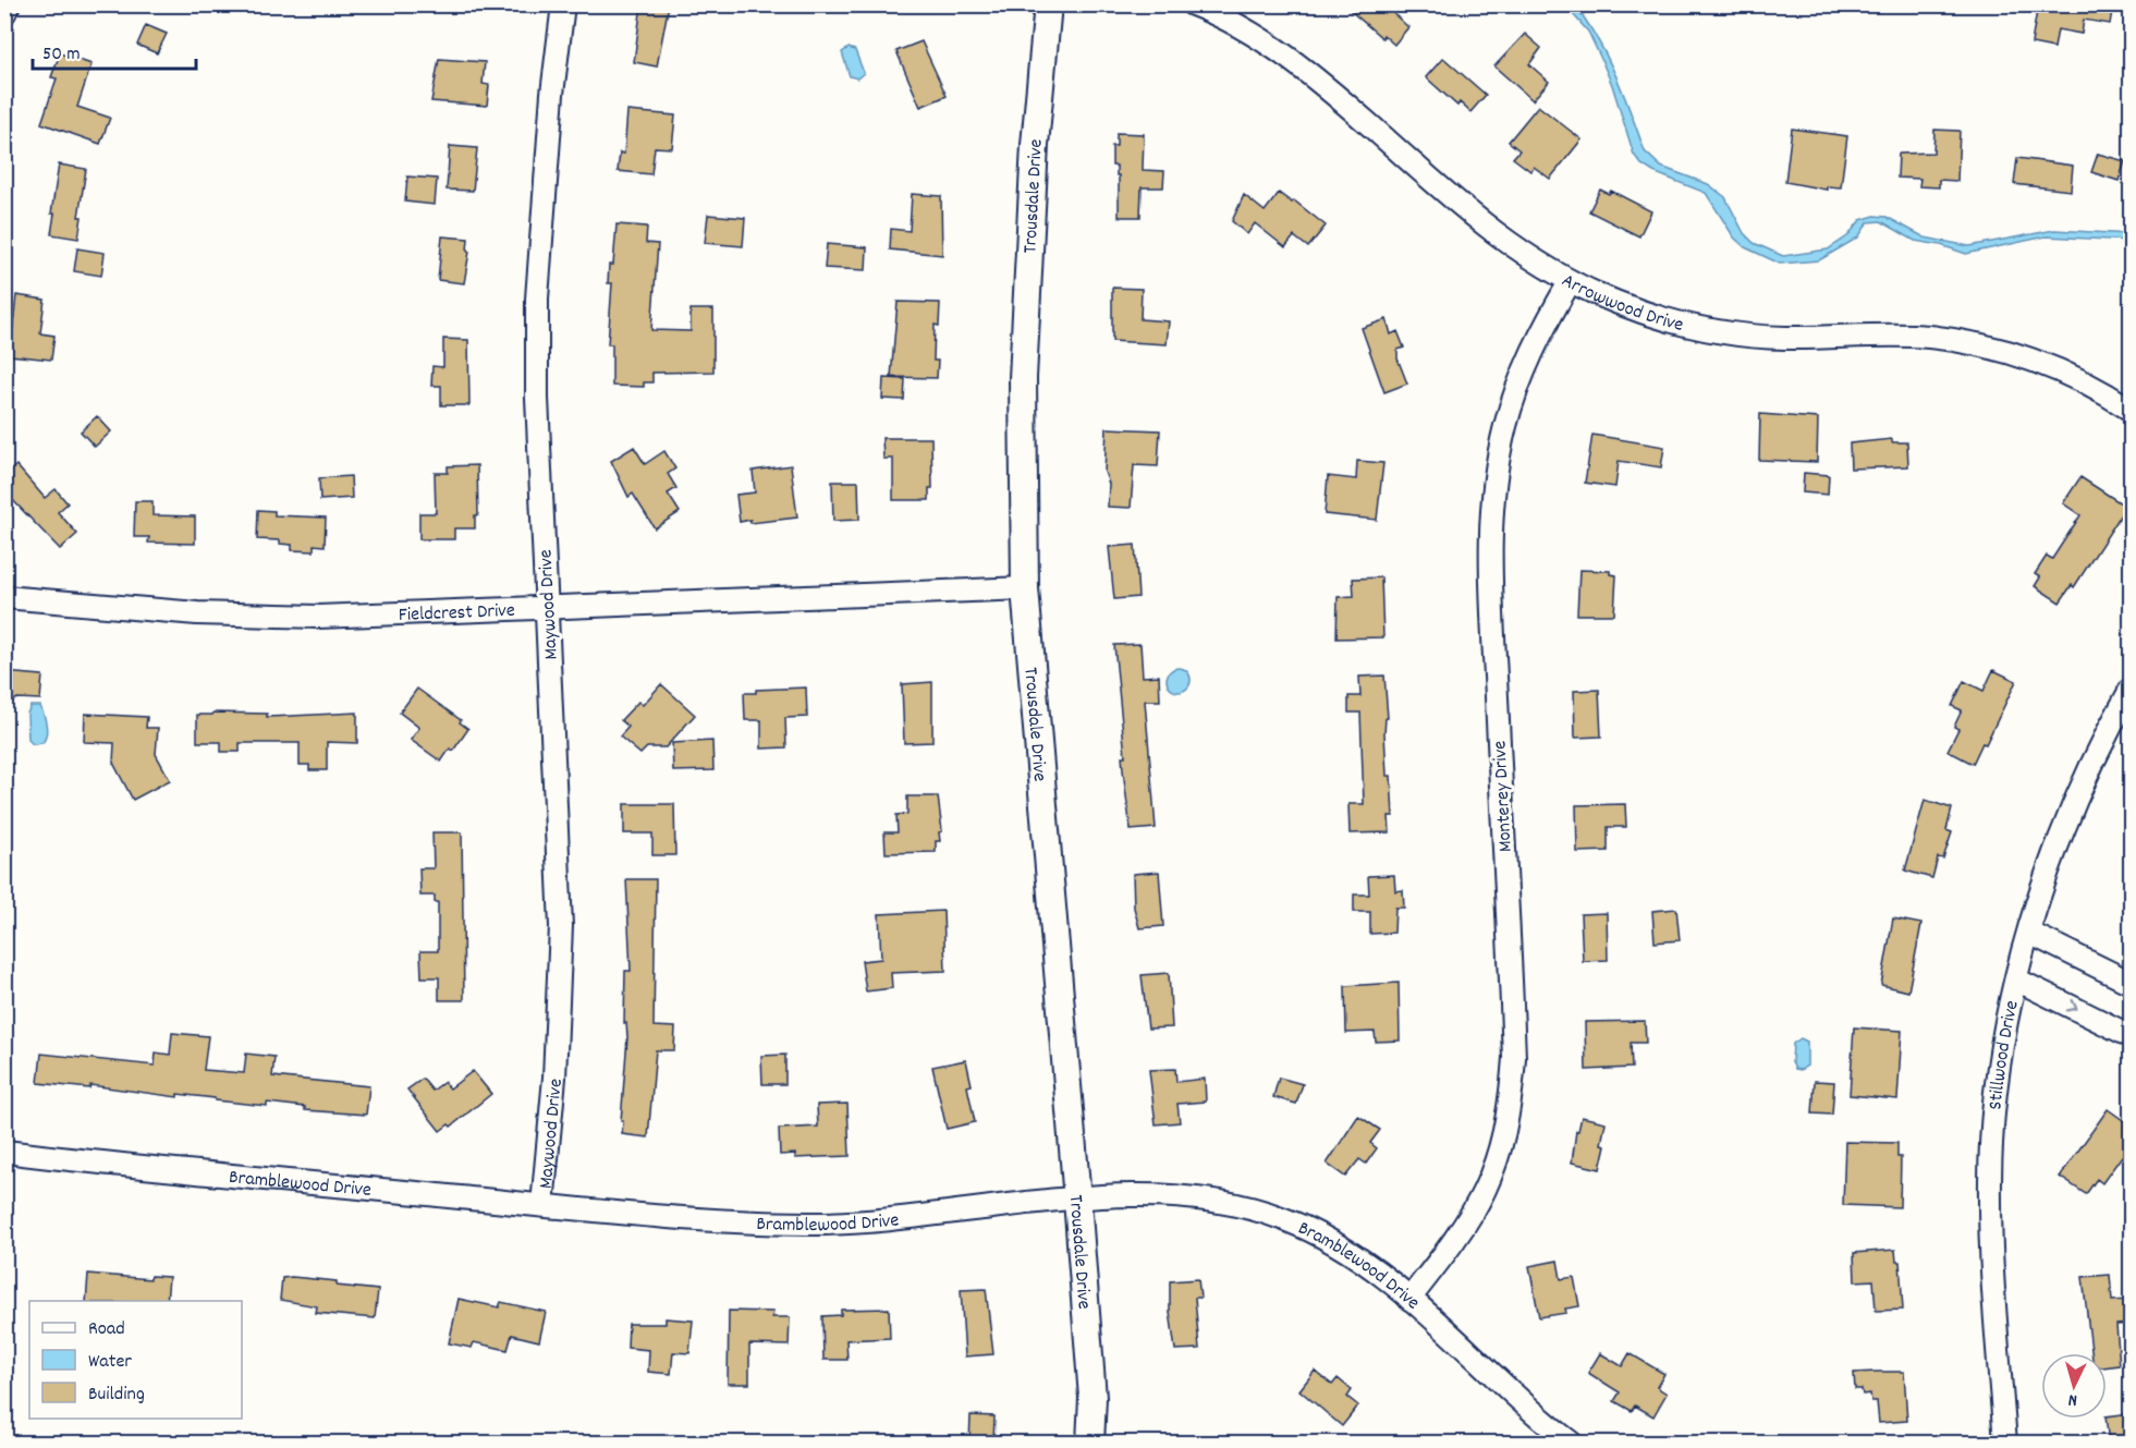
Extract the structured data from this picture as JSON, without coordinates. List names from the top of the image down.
{
  "streets": {
    "street": [
      "Trousdale Drive",
      "Arrowwood Drive",
      "Maywood Drive",
      "Fieldcrest Drive",
      "Monterey Drive",
      "Stillwood Drive",
      "Bramblewood Drive"
    ]
  },
  "crossings": [
    ["Trousdale Drive", "Fieldcrest Drive"],
    ["Trousdale Drive", "Bramblewood Drive"],
    ["Arrowwood Drive", "Monterey Drive"],
    ["Maywood Drive", "Fieldcrest Drive"],
    ["Maywood Drive", "Bramblewood Drive"],
    ["Monterey Drive", "Bramblewood Drive"]
  ],
  "legend": ["Road", "Water", "Building"],
  "scale_bar": "50 m",
  "north": "bottom"
}
